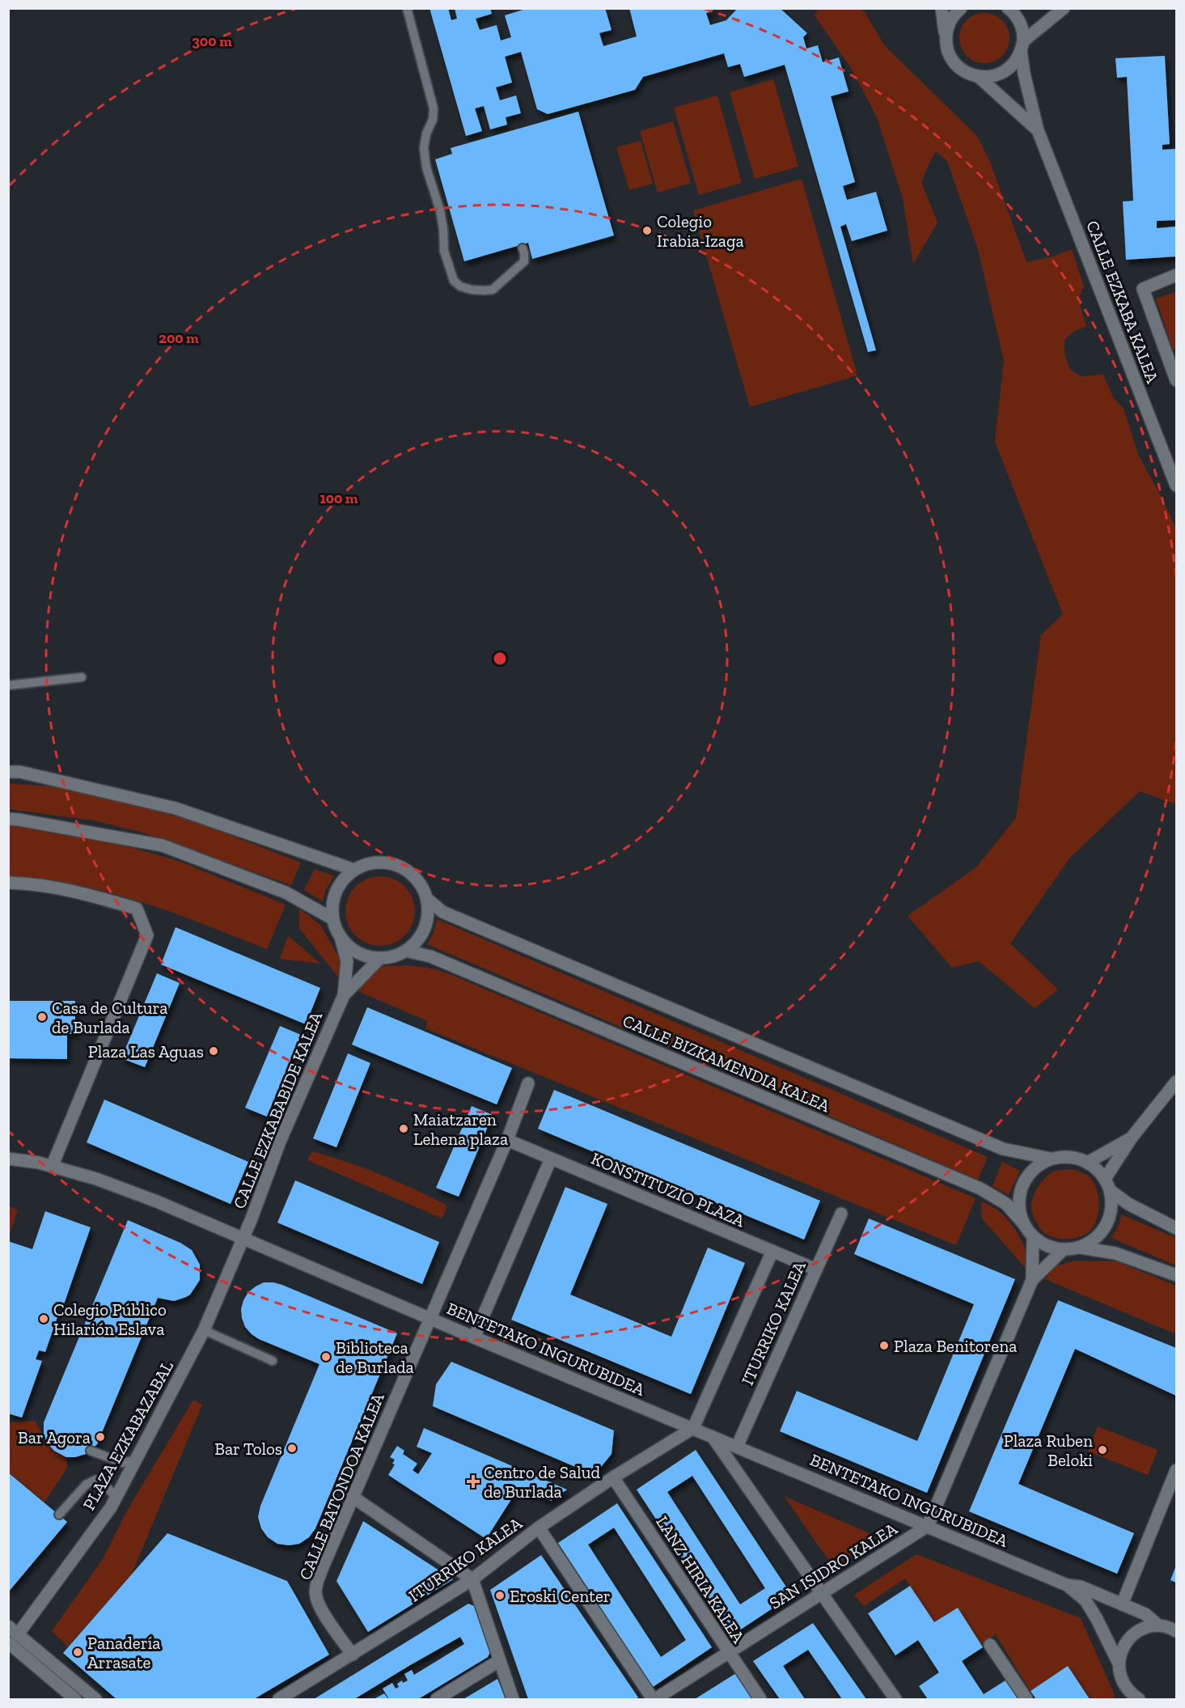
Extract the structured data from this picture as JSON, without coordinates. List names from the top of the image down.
{
  "streets": {
    "street": [
      "CALLE EZKABA KALEA",
      "CALLE BIZKAMENDIA KALEA",
      "CALLE EZKABABIDE KALEA",
      "KONSTITUZIO PLAZA",
      "ITURRIKO KALEA",
      "BENTETAKO INGURUBIDEA",
      "PLAZA EZKABAZABAL",
      "CALLE BATONDOA KALEA",
      "SAN ISIDRO KALEA",
      "LANZ HIRIA KALEA"
    ]
  },
  "crossings": [
    ["CALLE BIZKAMENDIA KALEA", "CALLE EZKABABIDE KALEA"],
    ["CALLE EZKABABIDE KALEA", "BENTETAKO INGURUBIDEA"],
    ["CALLE EZKABABIDE KALEA", "PLAZA EZKABAZABAL"],
    ["KONSTITUZIO PLAZA", "ITURRIKO KALEA"],
    ["KONSTITUZIO PLAZA", "CALLE BATONDOA KALEA"],
    ["ITURRIKO KALEA", "BENTETAKO INGURUBIDEA"],
    ["ITURRIKO KALEA", "CALLE BATONDOA KALEA"],
    ["ITURRIKO KALEA", "LANZ HIRIA KALEA"],
    ["BENTETAKO INGURUBIDEA", "PLAZA EZKABAZABAL"],
    ["BENTETAKO INGURUBIDEA", "CALLE BATONDOA KALEA"],
    ["BENTETAKO INGURUBIDEA", "SAN ISIDRO KALEA"],
    ["SAN ISIDRO KALEA", "LANZ HIRIA KALEA"]
  ],
  "places": {
    "other": [
      "Colegio Irabia-Izaga",
      "Casa de Cultura de Burlada",
      "Plaza Las Aguas",
      "Maiatzaren Lehena plaza",
      "Colegio Público Hilarión Eslava",
      "Plaza Benitorena",
      "Biblioteca de Burlada",
      "Bar Agora",
      "Bar Tolos",
      "Plaza Ruben Beloki",
      "Eroski Center",
      "Panadería Arrasate"
    ],
    "health": ["Centro de Salud de Burlada"]
  },
  "rings": ["300 m", "200 m", "100 m"]
}
